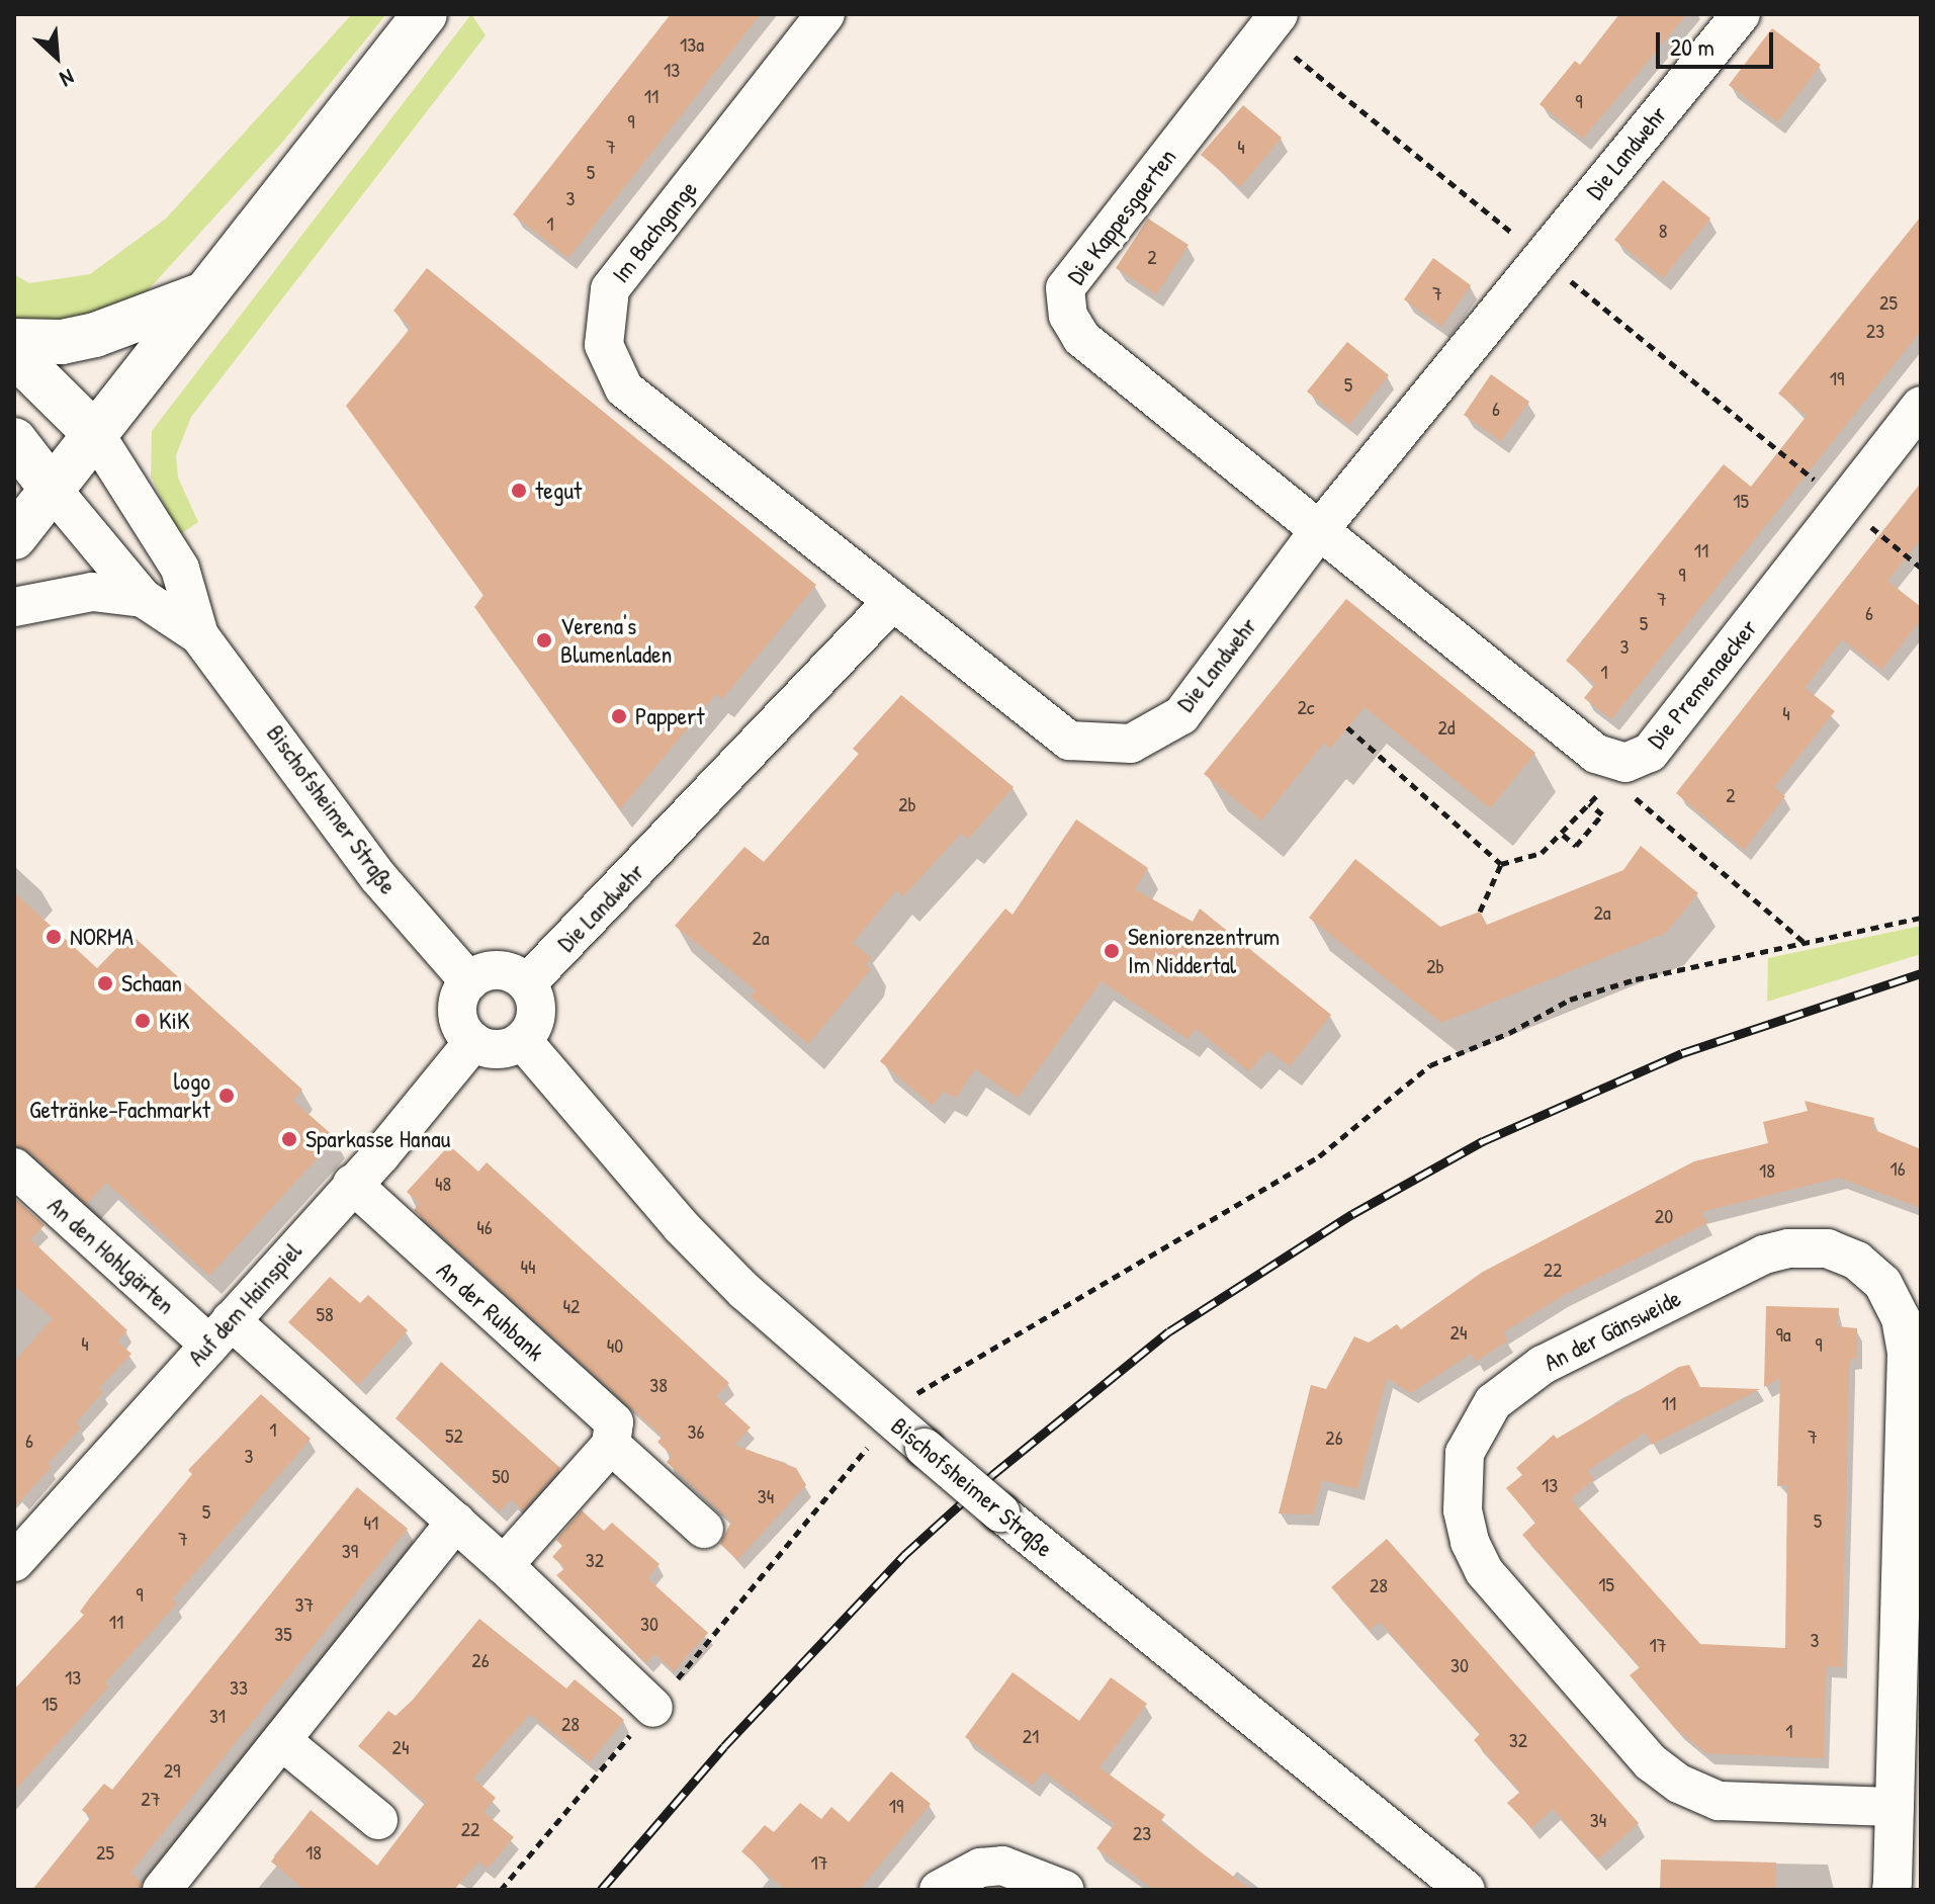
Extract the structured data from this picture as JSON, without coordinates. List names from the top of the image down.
{
  "streets": {
    "street": [
      "Die Landwehr",
      "Die Kappesgaerten",
      "Im Bachgange",
      "Die Premenaecker",
      "Bischofsheimer Straße",
      "An den Hohlgärten",
      "Auf dem Hainspiel",
      "An der Ruhbank",
      "An der Gänsweide"
    ]
  },
  "crossings": [
    ["Die Landwehr", "Die Kappesgaerten"],
    ["Die Landwehr", "Im Bachgange"],
    ["Die Landwehr", "Die Premenaecker"],
    ["Die Landwehr", "Bischofsheimer Straße"],
    ["Die Landwehr", "Auf dem Hainspiel"],
    ["Die Kappesgaerten", "Die Premenaecker"],
    ["Bischofsheimer Straße", "Auf dem Hainspiel"],
    ["An den Hohlgärten", "Auf dem Hainspiel"],
    ["Auf dem Hainspiel", "An der Ruhbank"]
  ],
  "places": [
    "tegut",
    "Verena's Blumenladen",
    "Pappert",
    "NORMA",
    "Seniorenzentrum Im Niddertal",
    "Schaan",
    "KiK",
    "logo Getränke-Fachmarkt",
    "Sparkasse Hanau"
  ],
  "house_numbers": [
    "13a",
    "13",
    "11",
    "9",
    "9",
    "7",
    "4",
    "5",
    "3",
    "1",
    "8",
    "2",
    "7",
    "25",
    "23",
    "19",
    "5",
    "6",
    "15",
    "11",
    "9",
    "7",
    "6",
    "5",
    "3",
    "1",
    "2c",
    "4",
    "2d",
    "2",
    "2b",
    "2a",
    "2a",
    "2b",
    "16",
    "18",
    "48",
    "20",
    "46",
    "44",
    "22",
    "42",
    "58",
    "24",
    "9a",
    "4",
    "9",
    "40",
    "38",
    "11",
    "1",
    "36",
    "52",
    "7",
    "26",
    "6",
    "3",
    "50",
    "13",
    "34",
    "5",
    "5",
    "41",
    "7",
    "39",
    "32",
    "15",
    "28",
    "9",
    "37",
    "11",
    "30",
    "35",
    "3",
    "17",
    "26",
    "30",
    "13",
    "33",
    "15",
    "31",
    "28",
    "1",
    "21",
    "32",
    "24",
    "29",
    "27",
    "19",
    "34",
    "22",
    "23",
    "25",
    "18",
    "17"
  ],
  "scale_bar": "20 m",
  "north": "bottom right"
}
